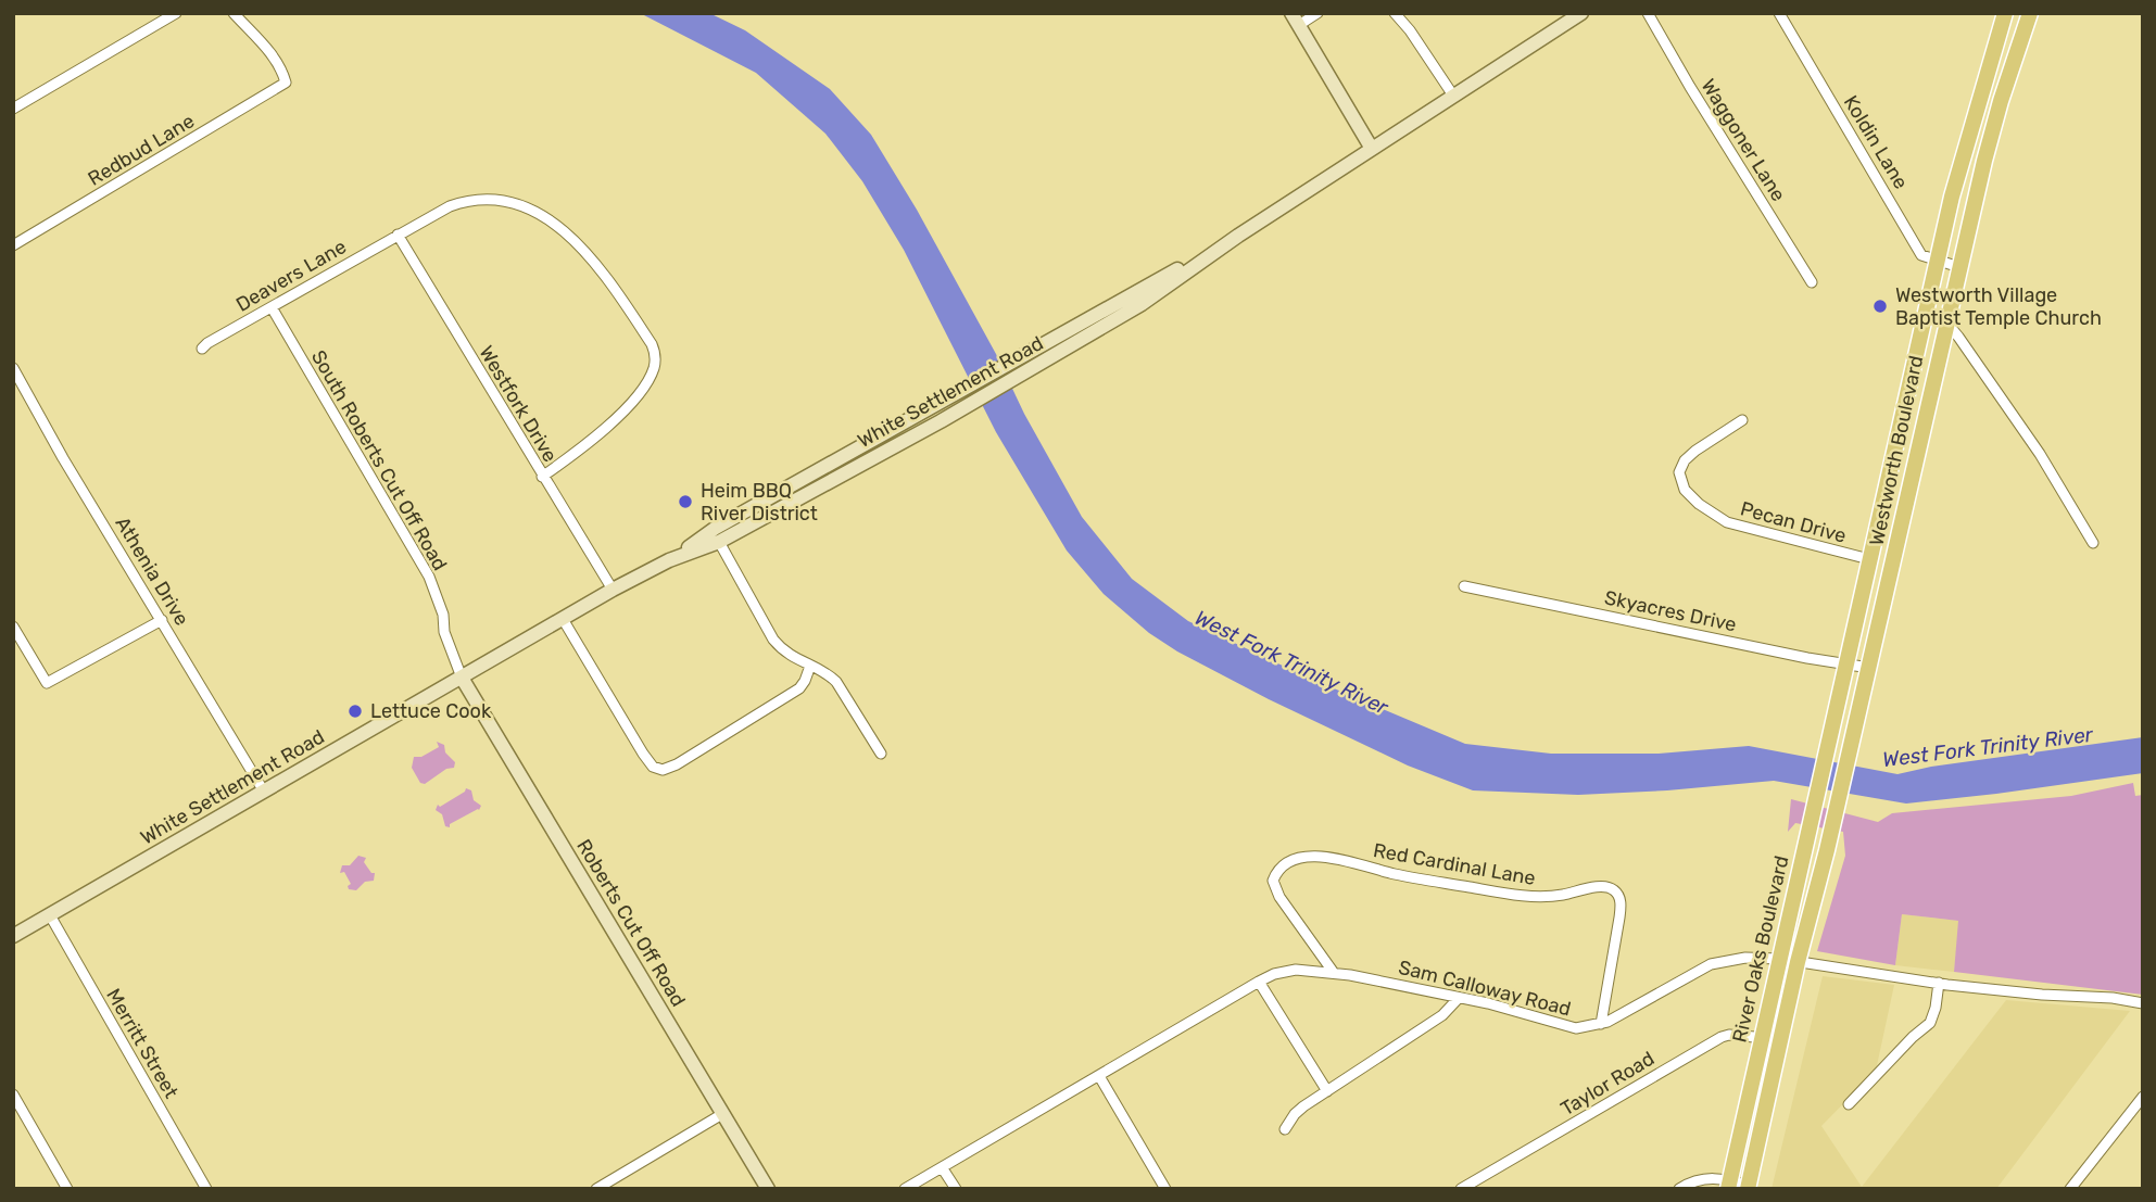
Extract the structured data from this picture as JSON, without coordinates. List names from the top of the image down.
{
  "streets": {
    "main road": [
      "White Settlement Road",
      "Westworth Boulevard",
      "Roberts Cut Off Road",
      "River Oaks Boulevard"
    ],
    "street": [
      "Waggoner Lane",
      "Koldin Lane",
      "Redbud Lane",
      "Deavers Lane",
      "Westfork Drive",
      "South Roberts Cut Off Road",
      "Pecan Drive",
      "Athenia Drive",
      "Skyacres Drive",
      "Red Cardinal Lane",
      "Sam Calloway Road",
      "Merritt Street",
      "Taylor Road"
    ]
  },
  "crossings": [
    ["Koldin Lane", "Westworth Boulevard"],
    ["Deavers Lane", "Westfork Drive"],
    ["Deavers Lane", "South Roberts Cut Off Road"],
    ["White Settlement Road", "Westfork Drive"],
    ["White Settlement Road", "South Roberts Cut Off Road"],
    ["White Settlement Road", "Athenia Drive"],
    ["White Settlement Road", "Roberts Cut Off Road"],
    ["White Settlement Road", "Merritt Street"],
    ["Westworth Boulevard", "Pecan Drive"],
    ["Westworth Boulevard", "Skyacres Drive"],
    ["Westworth Boulevard", "River Oaks Boulevard"],
    ["South Roberts Cut Off Road", "Roberts Cut Off Road"],
    ["Red Cardinal Lane", "Sam Calloway Road"],
    ["River Oaks Boulevard", "Sam Calloway Road"],
    ["River Oaks Boulevard", "Taylor Road"]
  ],
  "water": ["West Fork Trinity River"],
  "places": ["Westworth Village Baptist Temple Church", "Heim BBQ River District", "Lettuce Cook"]
}
